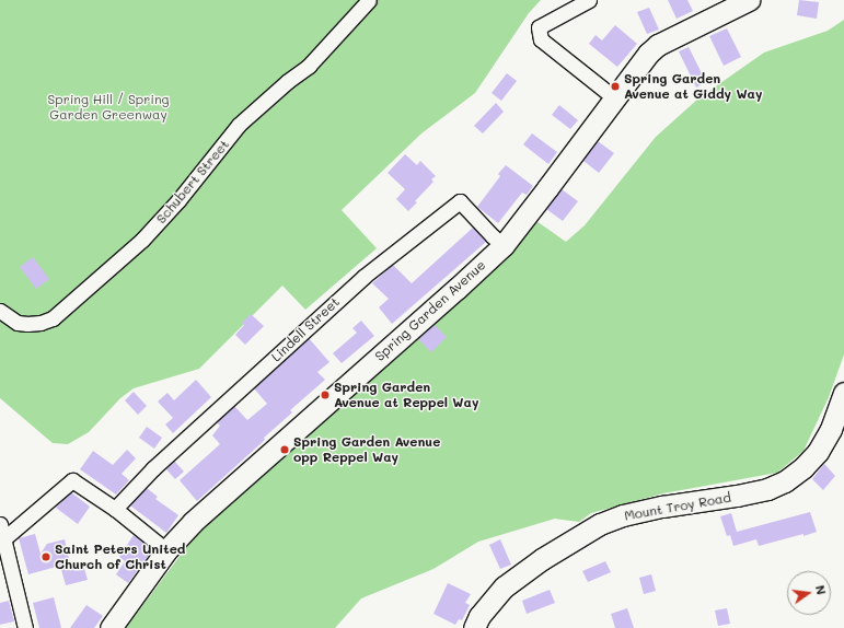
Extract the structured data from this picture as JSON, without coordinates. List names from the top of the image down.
{
  "streets": {
    "street": [
      "Schubert Street",
      "Spring Garden Avenue",
      "Lindell Street",
      "Mount Troy Road"
    ]
  },
  "crossings": [
    ["Spring Garden Avenue", "Lindell Street"]
  ],
  "parks": ["Spring Hill / Spring Garden Greenway"],
  "places": [
    "Spring Garden Avenue at Giddy Way",
    "Spring Garden Avenue at Reppel Way",
    "Spring Garden Avenue opp Reppel Way",
    "Saint Peters United Church of Christ"
  ],
  "north": "right"
}
